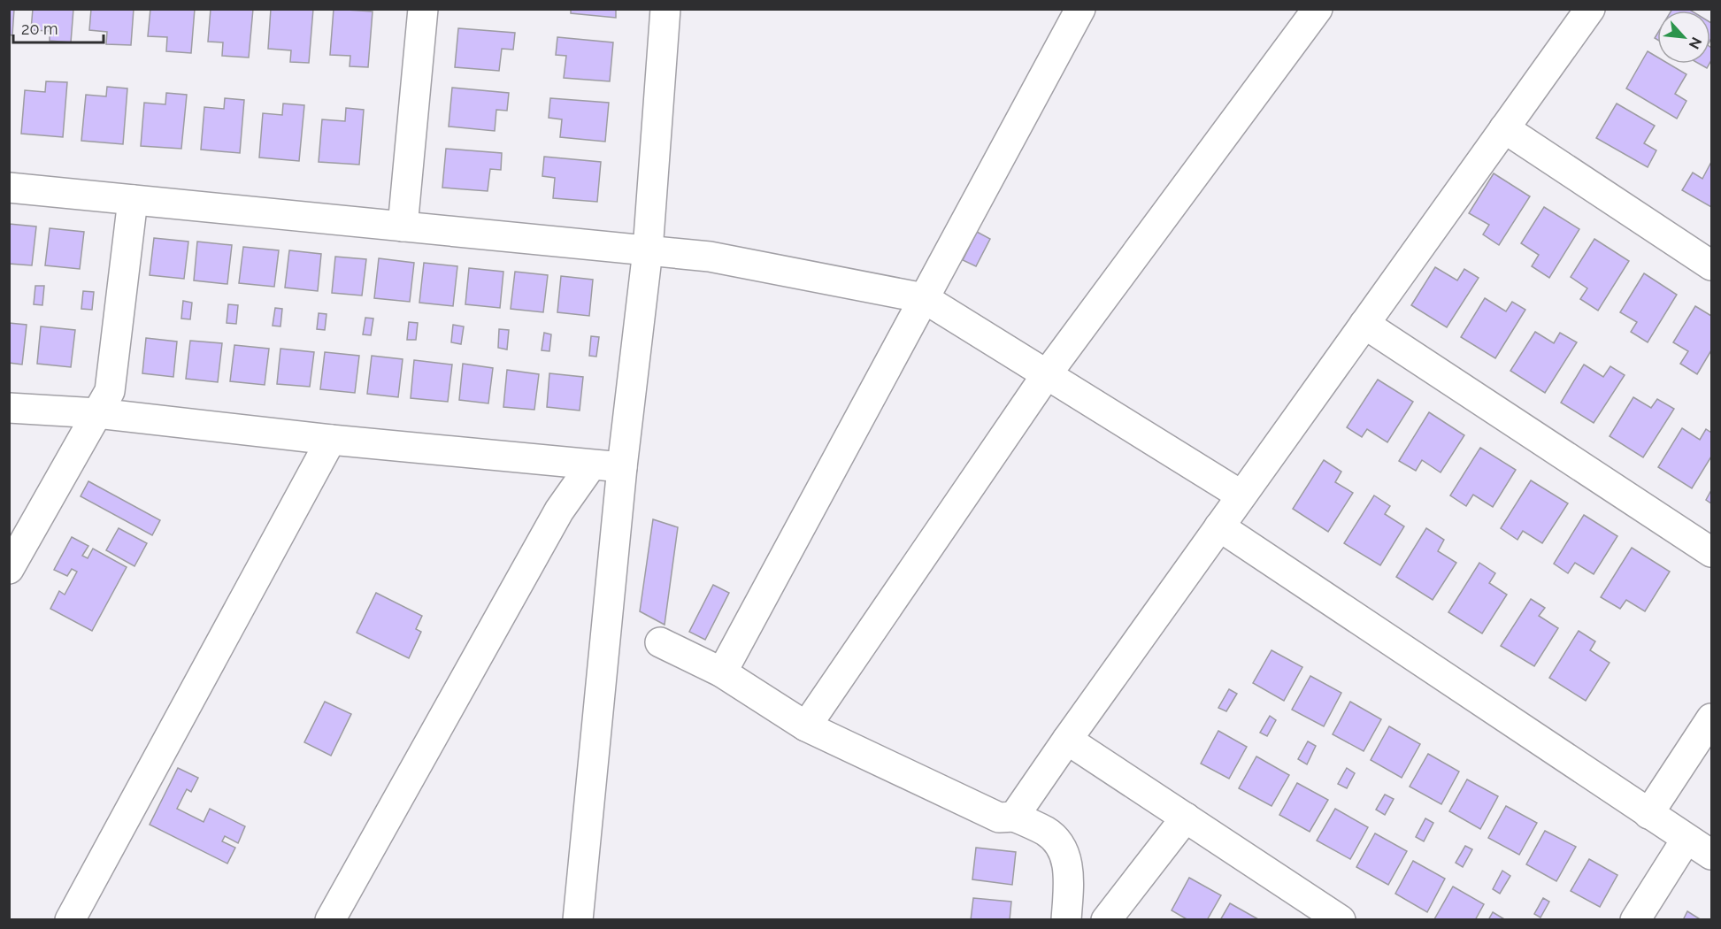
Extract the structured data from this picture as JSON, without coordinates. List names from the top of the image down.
{
  "scale_bar": "20 m",
  "north": "bottom right"
}
